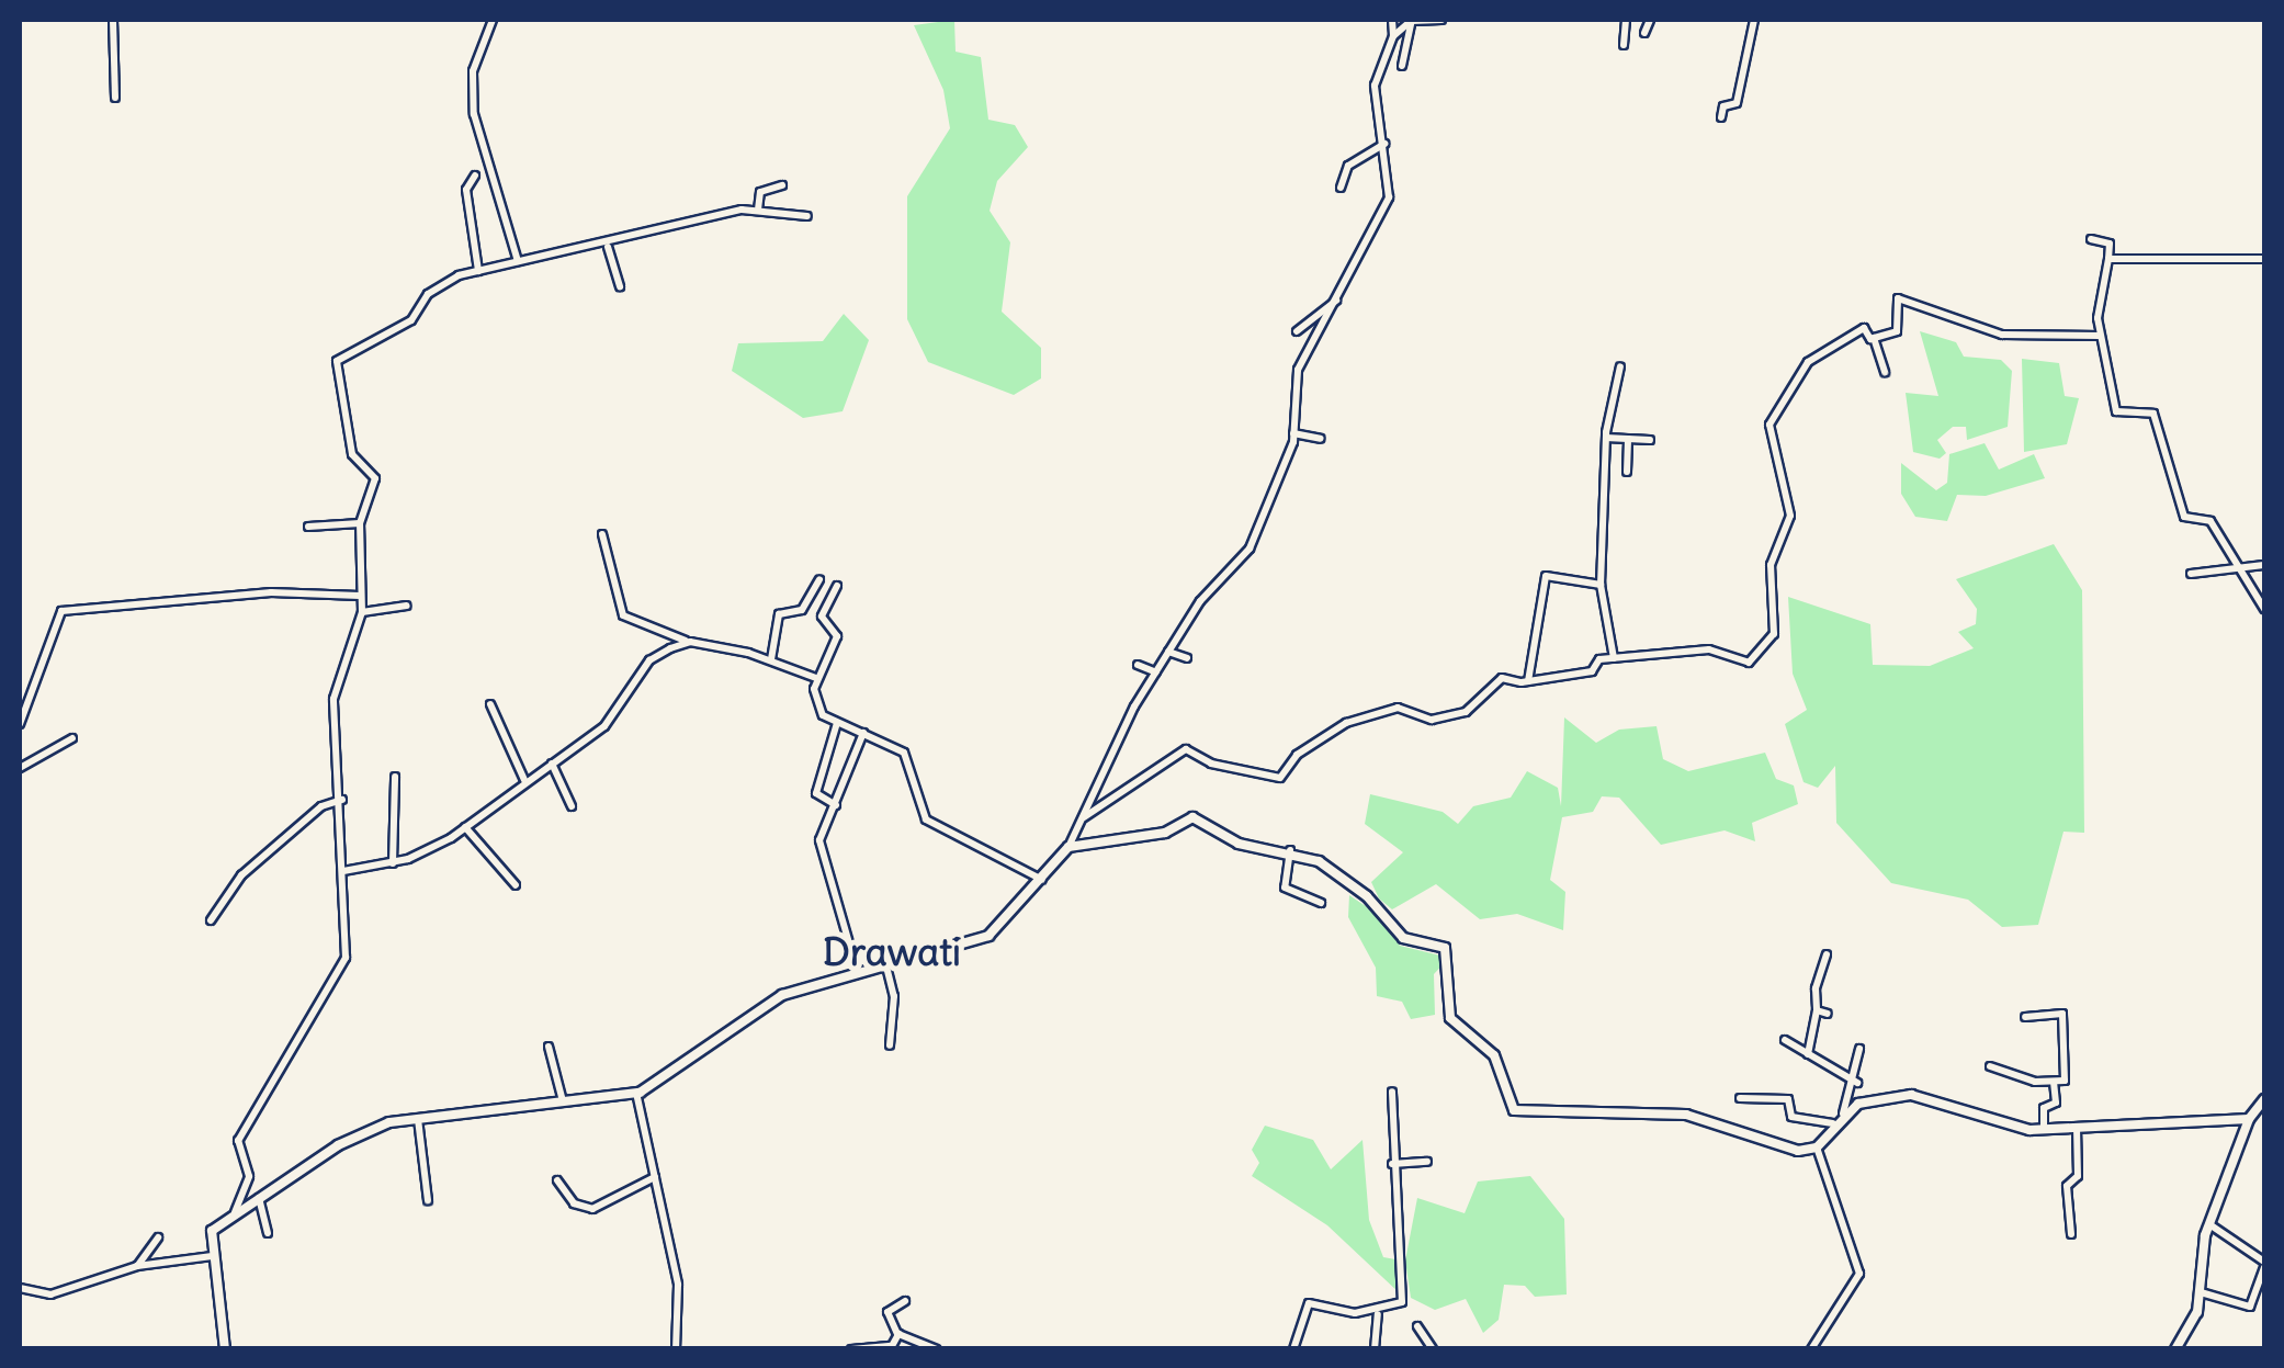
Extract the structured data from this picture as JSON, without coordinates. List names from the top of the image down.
{
  "districts": ["Drawati"]
}
